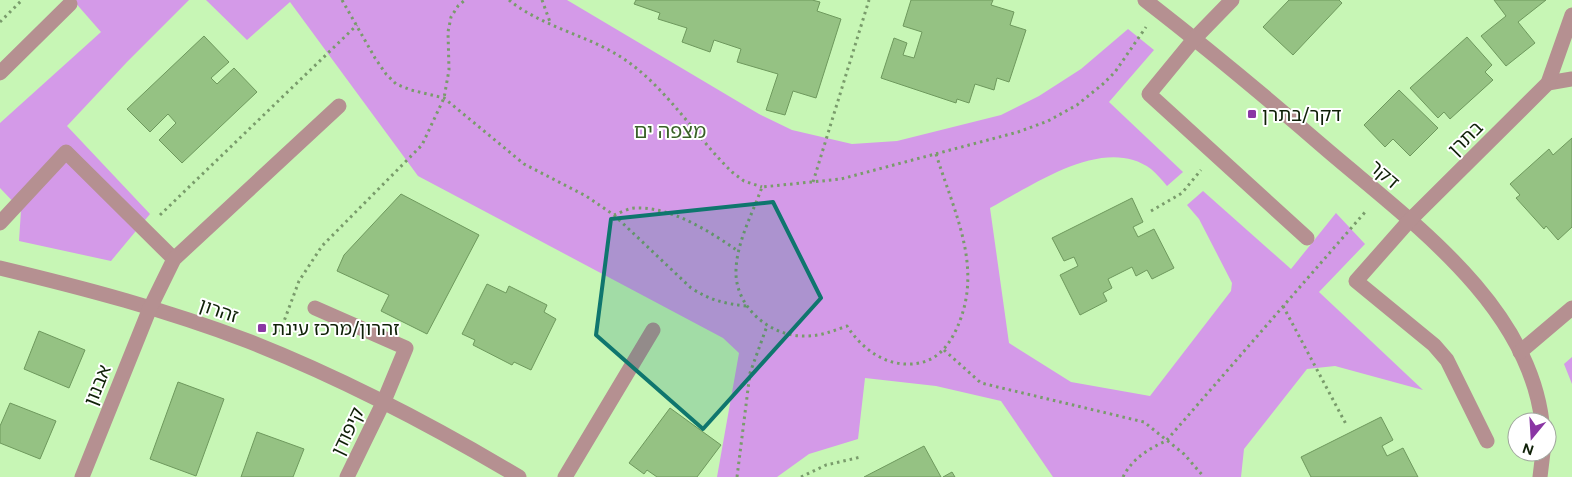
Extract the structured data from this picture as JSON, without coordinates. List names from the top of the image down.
{
  "streets": {
    "street": [
      "בתרן",
      "דקר",
      "זהרון",
      "אבנון",
      "קיפודן"
    ]
  },
  "crossings": [
    ["בתרן", "דקר"],
    ["זהרון", "אבנון"],
    ["זהרון", "קיפודן"]
  ],
  "districts": ["מצפה ים"],
  "places": {
    "transit": ["דקר/בתרן", "זהרון/מרכז עינת"]
  },
  "north": "bottom"
}
